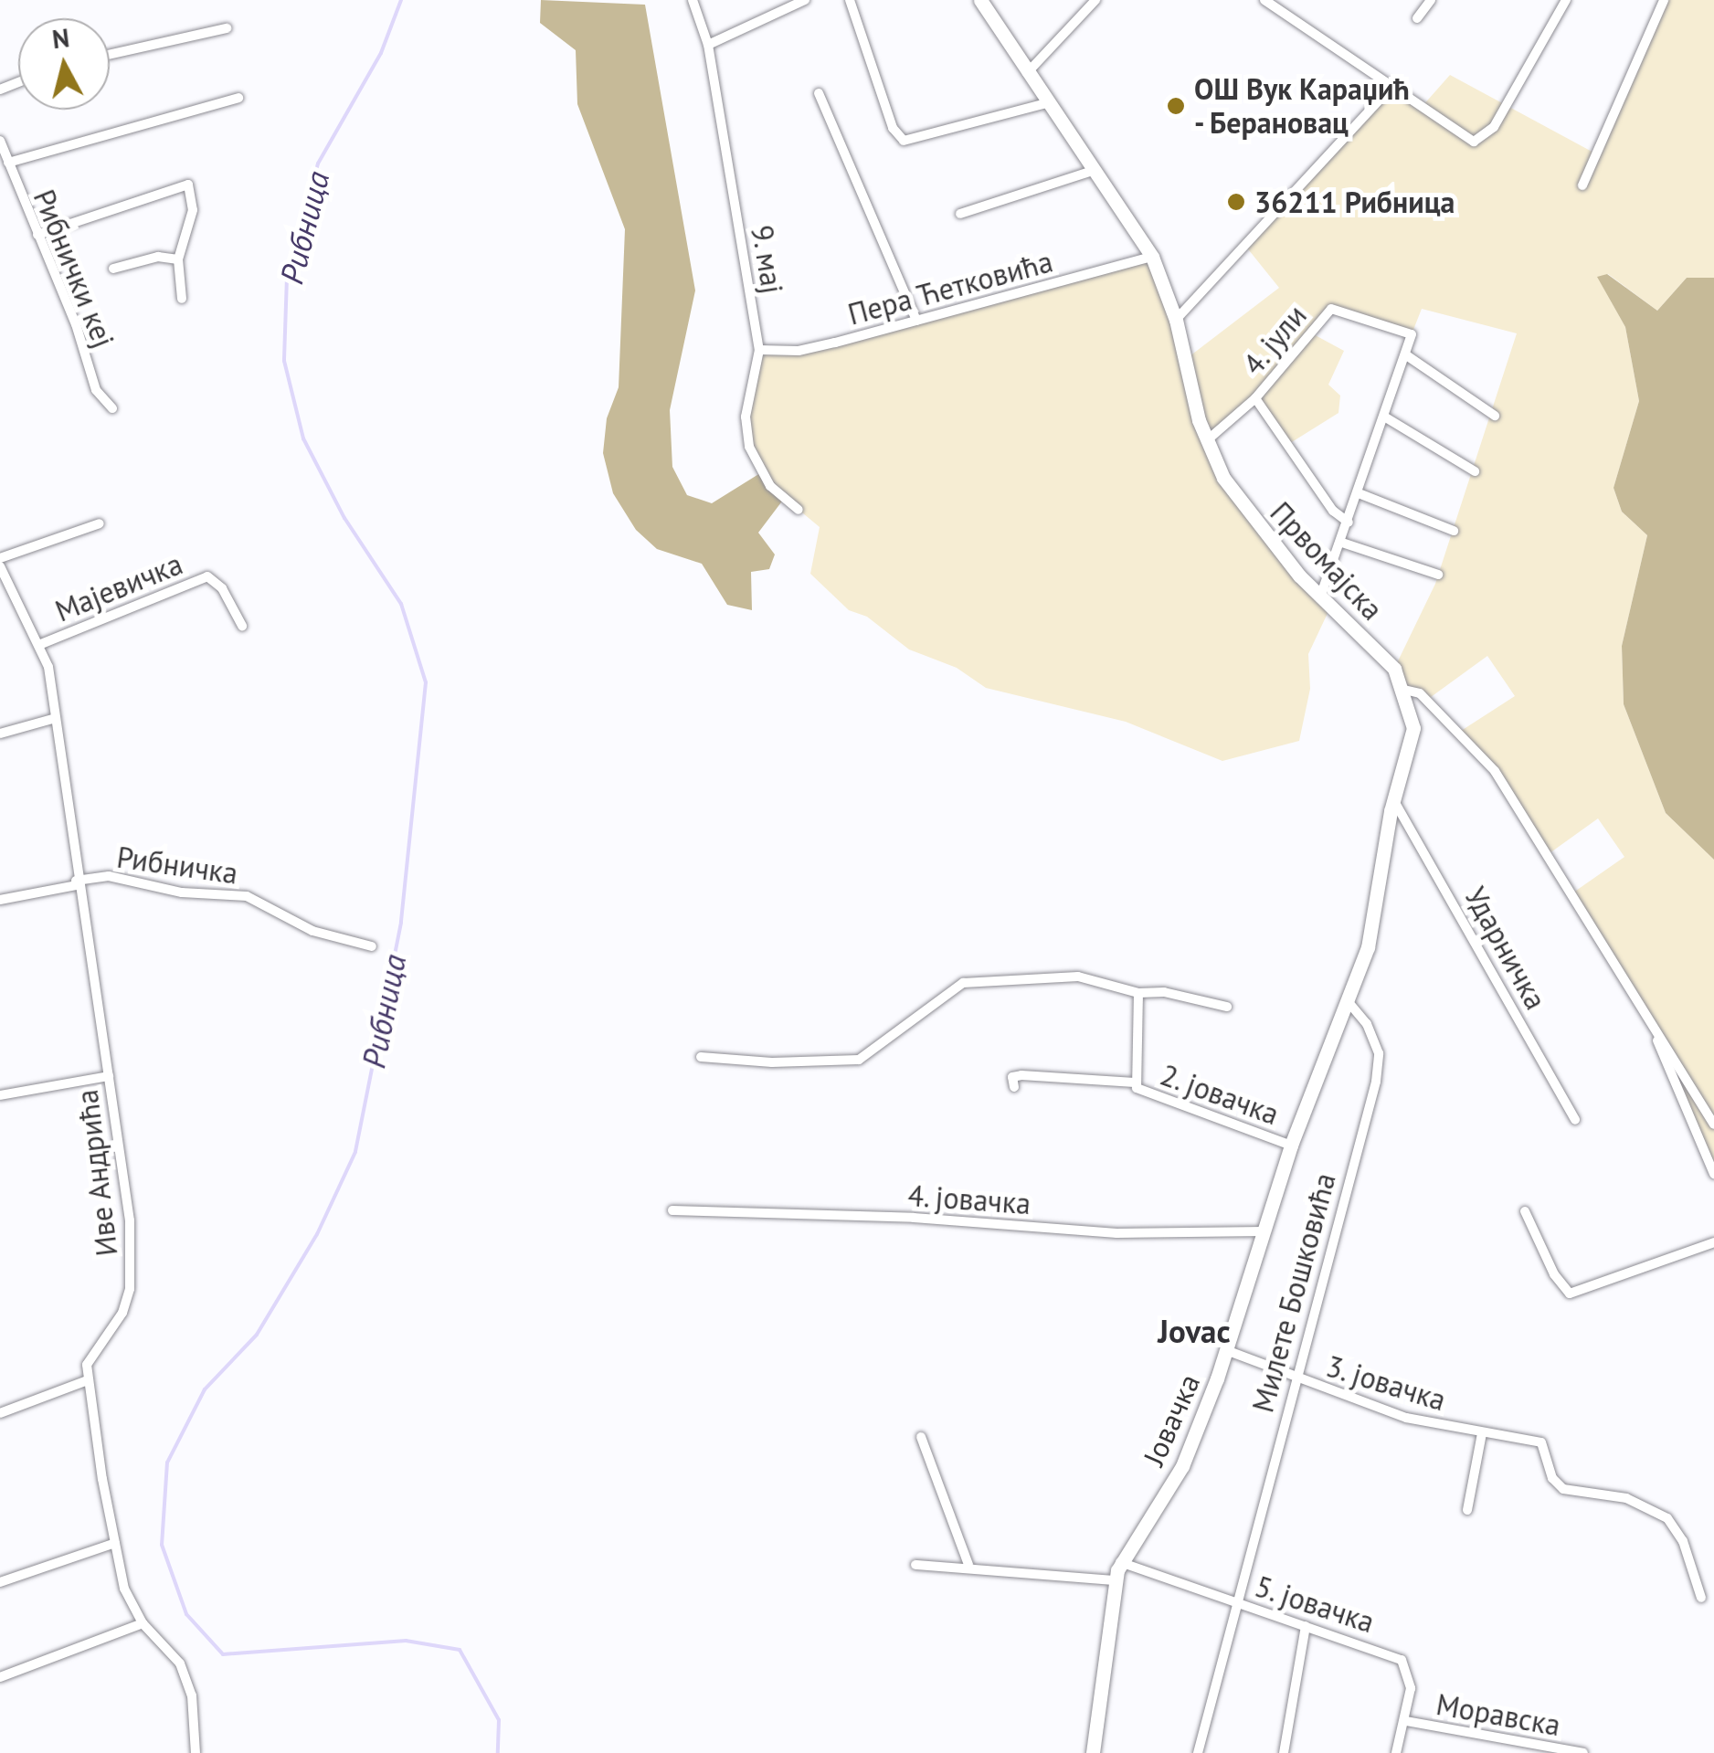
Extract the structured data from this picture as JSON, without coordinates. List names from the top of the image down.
{
  "streets": {
    "main road": ["Првомајска", "Јовачка"],
    "street": [
      "9. мај",
      "Рибнички кеј",
      "Пера Ћетковића",
      "4. јули",
      "Мајевичка",
      "Рибничка",
      "Ударничка",
      "2. јовачка",
      "Иве Андрића",
      "4. јовачка",
      "Милете Бошковића",
      "3. јовачка",
      "5. јовачка",
      "Моравска"
    ]
  },
  "crossings": [
    ["9. мај", "Пера Ћетковића"],
    ["Пера Ћетковића", "Првомајска"],
    ["4. јули", "Првомајска"],
    ["Првомајска", "Ударничка"],
    ["Првомајска", "Милете Бошковића"],
    ["Првомајска", "Јовачка"],
    ["Мајевичка", "Иве Андрића"],
    ["Рибничка", "Иве Андрића"],
    ["2. јовачка", "Јовачка"],
    ["4. јовачка", "Јовачка"],
    ["Милете Бошковића", "3. јовачка"],
    ["Милете Бошковића", "Јовачка"],
    ["Милете Бошковића", "5. јовачка"],
    ["3. јовачка", "Јовачка"],
    ["Јовачка", "5. јовачка"],
    ["5. јовачка", "Моравска"]
  ],
  "districts": ["Jovac"],
  "water": ["Рибница"],
  "places": ["ОШ Вук Караџић - Берановац", "36211 Рибница"],
  "north": "top"
}
